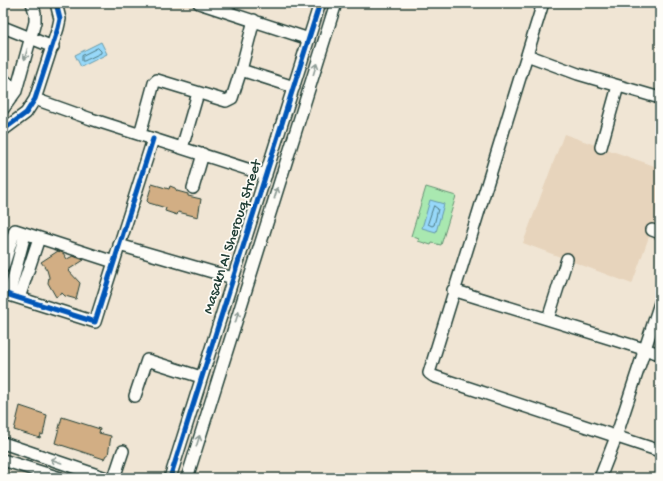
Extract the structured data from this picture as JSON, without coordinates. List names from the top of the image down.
{
  "streets": {
    "street": ["Masakn Al Sherouq Street"]
  }
}
